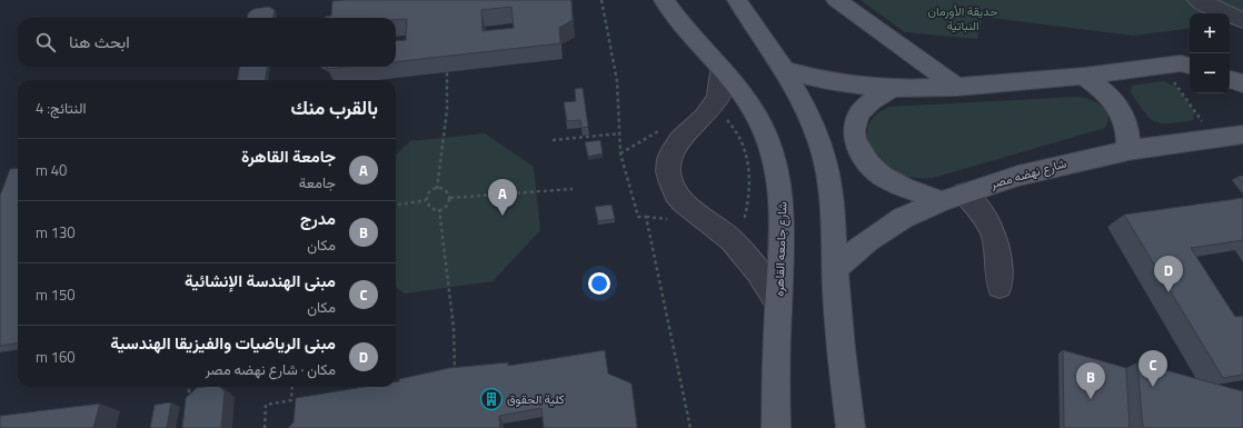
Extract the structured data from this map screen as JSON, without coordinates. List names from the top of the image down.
{
  "streets": {
    "main road": ["شارع نهضه مصر", "شارع جامعه القاهره"]
  },
  "parks": ["حديقة الأورمان النباتية"],
  "places": {
    "building": ["كلية الحقوق"]
  },
  "page": {
    "map_buttons": ["+", "−"],
    "search": "ابحث هنا",
    "heading": ["بالقرب منك", "النتائج: 4"],
    "list": [
      {
        "mark": "A",
        "name": "جامعة القاهرة",
        "note": "جامعة",
        "value": "40 m"
      },
      {
        "mark": "B",
        "name": "مدرج",
        "note": "مكان",
        "value": "130 m"
      },
      {
        "mark": "C",
        "name": "مبنى الهندسة الإنشائية",
        "note": "مكان",
        "value": "150 m"
      },
      {
        "mark": "D",
        "name": "مبنى الرياضيات والفيزيقا الهندسية",
        "note": "مكان · شارع نهضه مصر",
        "value": "160 m"
      }
    ],
    "pins": [
      "A",
      "D",
      "C",
      "B"
    ]
  }
}
